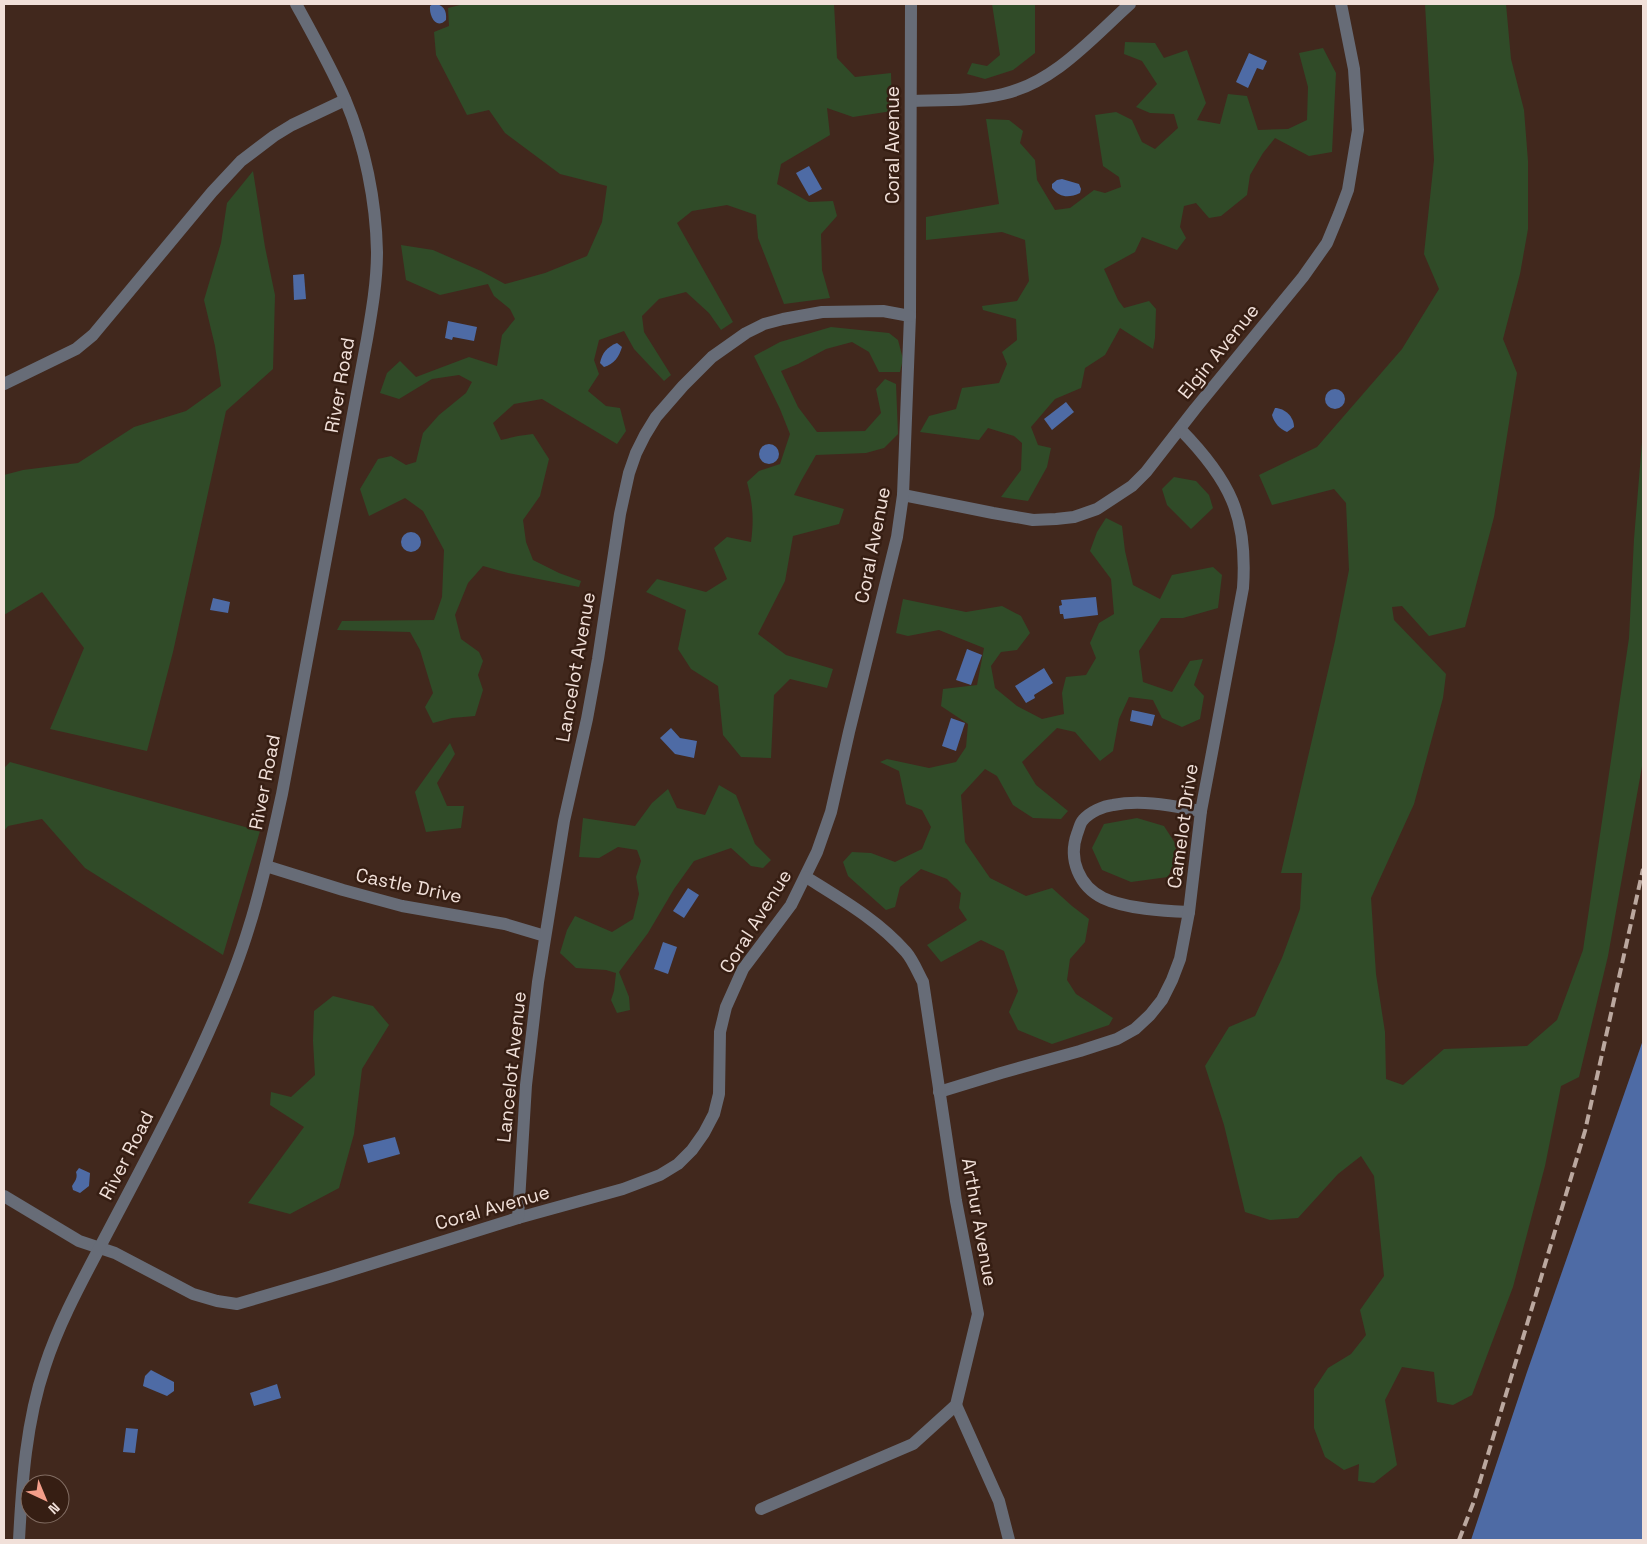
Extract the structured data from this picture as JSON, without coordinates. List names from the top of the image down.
{
  "streets": {
    "street": [
      "Coral Avenue",
      "Elgin Avenue",
      "River Road",
      "Lancelot Avenue",
      "Camelot Drive",
      "Castle Drive",
      "Arthur Avenue"
    ]
  },
  "crossings": [
    ["Coral Avenue", "Elgin Avenue"],
    ["Coral Avenue", "River Road"],
    ["Coral Avenue", "Lancelot Avenue"],
    ["Coral Avenue", "Arthur Avenue"],
    ["Elgin Avenue", "Camelot Drive"],
    ["River Road", "Castle Drive"],
    ["Lancelot Avenue", "Castle Drive"],
    ["Camelot Drive", "Arthur Avenue"]
  ],
  "north": "bottom right"
}
